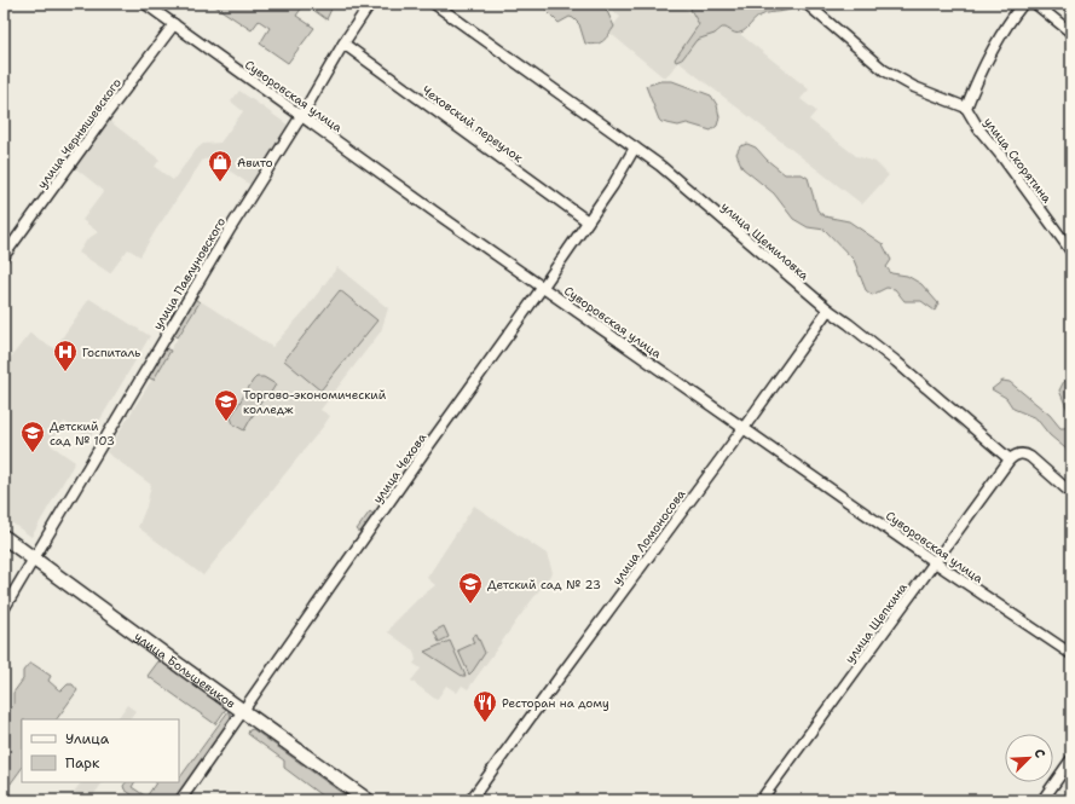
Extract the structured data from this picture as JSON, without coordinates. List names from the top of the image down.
{
  "streets": {
    "main road": ["улица Большевиков"],
    "street": [
      "Суворовская улица",
      "Чеховский переулок",
      "улица Чернышевского",
      "улица Скорятина",
      "улица Щемиловка",
      "улица Павлуновского",
      "улица Чехова",
      "улица Ломоносова",
      "улица Щепкина"
    ]
  },
  "crossings": [
    ["Суворовская улица", "улица Чернышевского"],
    ["Суворовская улица", "улица Павлуновского"],
    ["Суворовская улица", "улица Чехова"],
    ["Суворовская улица", "улица Ломоносова"],
    ["Суворовская улица", "улица Щепкина"],
    ["Чеховский переулок", "улица Павлуновского"],
    ["Чеховский переулок", "улица Чехова"],
    ["улица Щемиловка", "улица Чехова"],
    ["улица Щемиловка", "улица Ломоносова"],
    ["улица Щемиловка", "улица Щепкина"],
    ["улица Павлуновского", "улица Большевиков"],
    ["улица Чехова", "улица Большевиков"]
  ],
  "places": {
    "shop": ["Авито"],
    "hospital": ["Госпиталь"],
    "school or university": ["Торгово-экономический колледж", "Детский сад № 103", "Детский сад № 23"],
    "restaurant": ["Ресторан на дому"]
  },
  "legend": ["Улица", "Парк"],
  "north": "top right"
}
